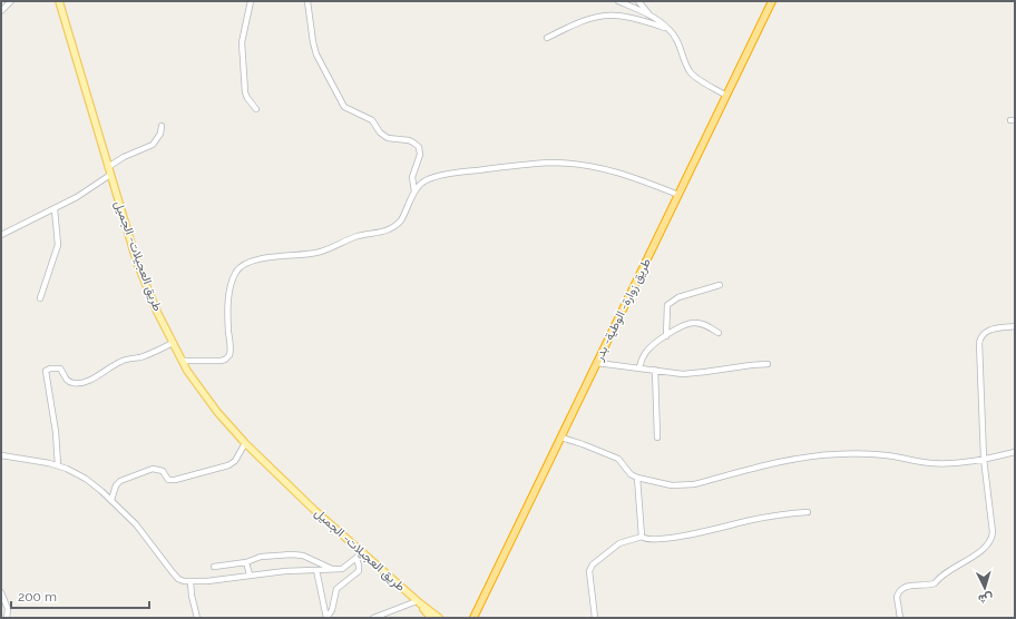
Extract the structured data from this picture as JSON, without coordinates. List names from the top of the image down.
{
  "streets": {
    "highway": ["طريق زوارة- الوطية- بدر"],
    "main road": ["طريق العجيلات- الجميل"]
  },
  "scale_bar": "200 m",
  "north": "bottom"
}
